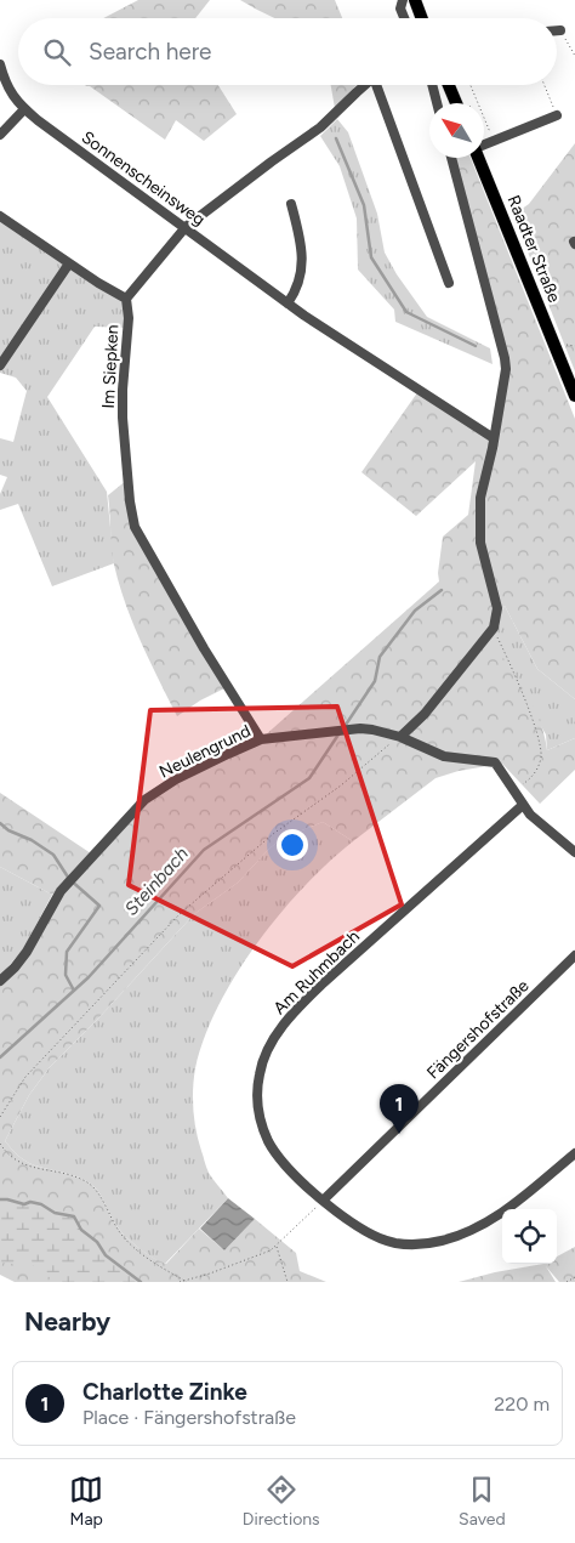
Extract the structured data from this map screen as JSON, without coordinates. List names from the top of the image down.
{
  "streets": {
    "main road": ["Raadter Straße"],
    "street": [
      "Sonnenscheinsweg",
      "Im Siepken",
      "Neulengrund",
      "Am Ruhmbach",
      "Fängershofstraße"
    ]
  },
  "crossings": [
    ["Im Siepken", "Neulengrund"],
    ["Neulengrund", "Am Ruhmbach"],
    ["Am Ruhmbach", "Fängershofstraße"]
  ],
  "water": ["Steinbach"],
  "north": "top left",
  "page": {
    "search": "Search here",
    "pins": "1",
    "heading": "Nearby",
    "list": [
      {
        "mark": "1",
        "name": "Charlotte Zinke",
        "note": "Place · Fängershofstraße",
        "value": "220 m"
      }
    ],
    "nav": ["Map", "Directions", "Saved"]
  }
}
